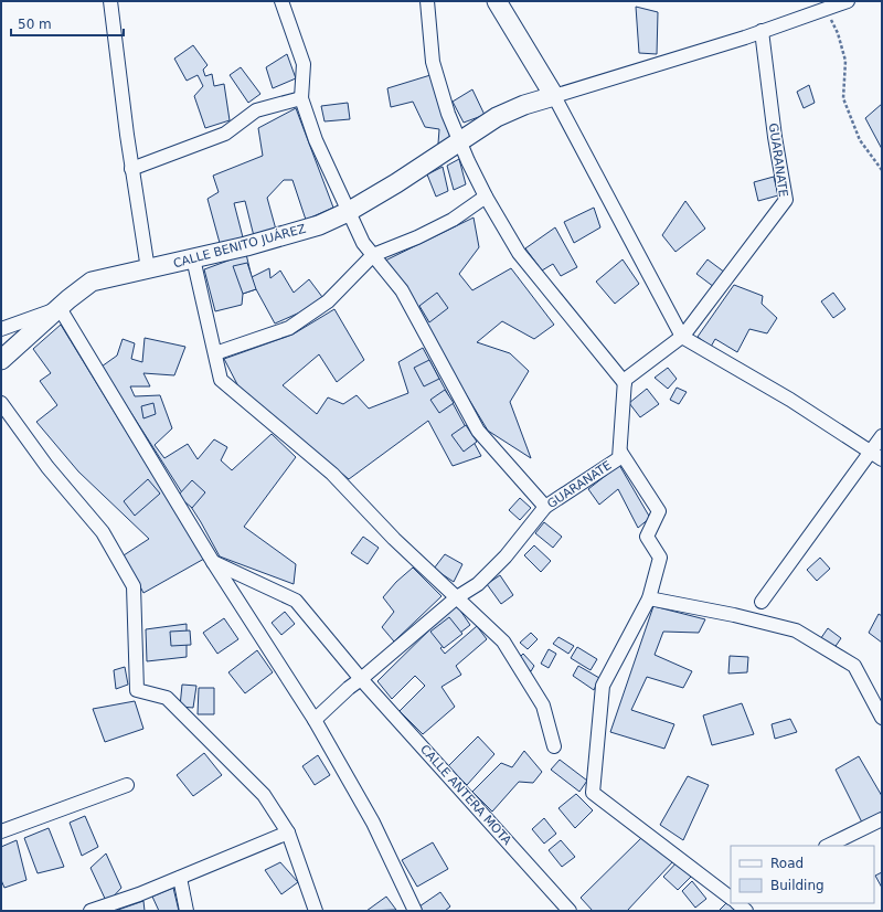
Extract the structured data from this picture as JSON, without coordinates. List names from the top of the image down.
{
  "streets": {
    "main road": ["CALLE BENITO JUÁREZ"],
    "street": ["GUARANATE", "CALLE ANTERA MOTA"]
  },
  "crossings": [
    ["GUARANATE", "CALLE ANTERA MOTA"]
  ],
  "legend": ["Road", "Building"],
  "scale_bar": "50 m"
}
